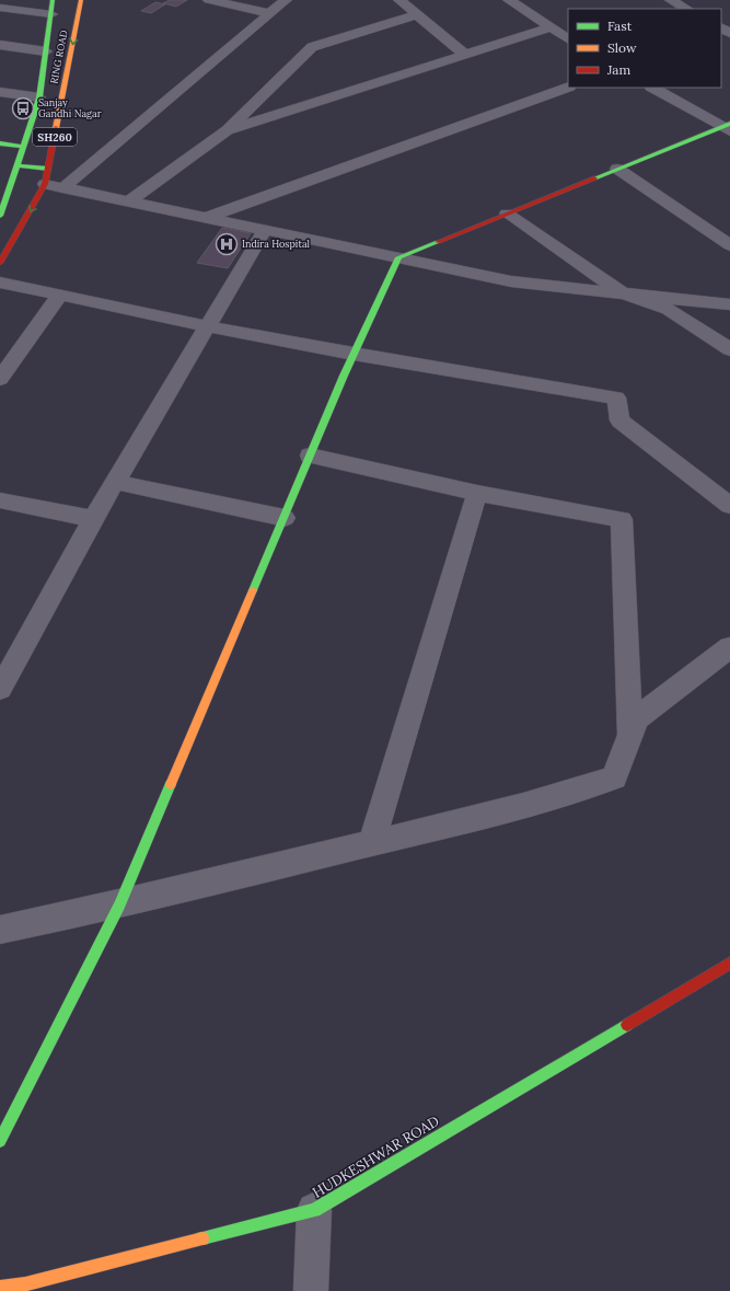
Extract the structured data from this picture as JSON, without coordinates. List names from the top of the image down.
{
  "streets": {
    "main road": ["RING ROAD", "SH260", "HUDKESHWAR ROAD"]
  },
  "places": {
    "bus stop": ["Sanjay Gandhi Nagar"],
    "hospital": ["Indira Hospital"]
  },
  "legend": ["Fast", "Slow", "Jam"]
}
